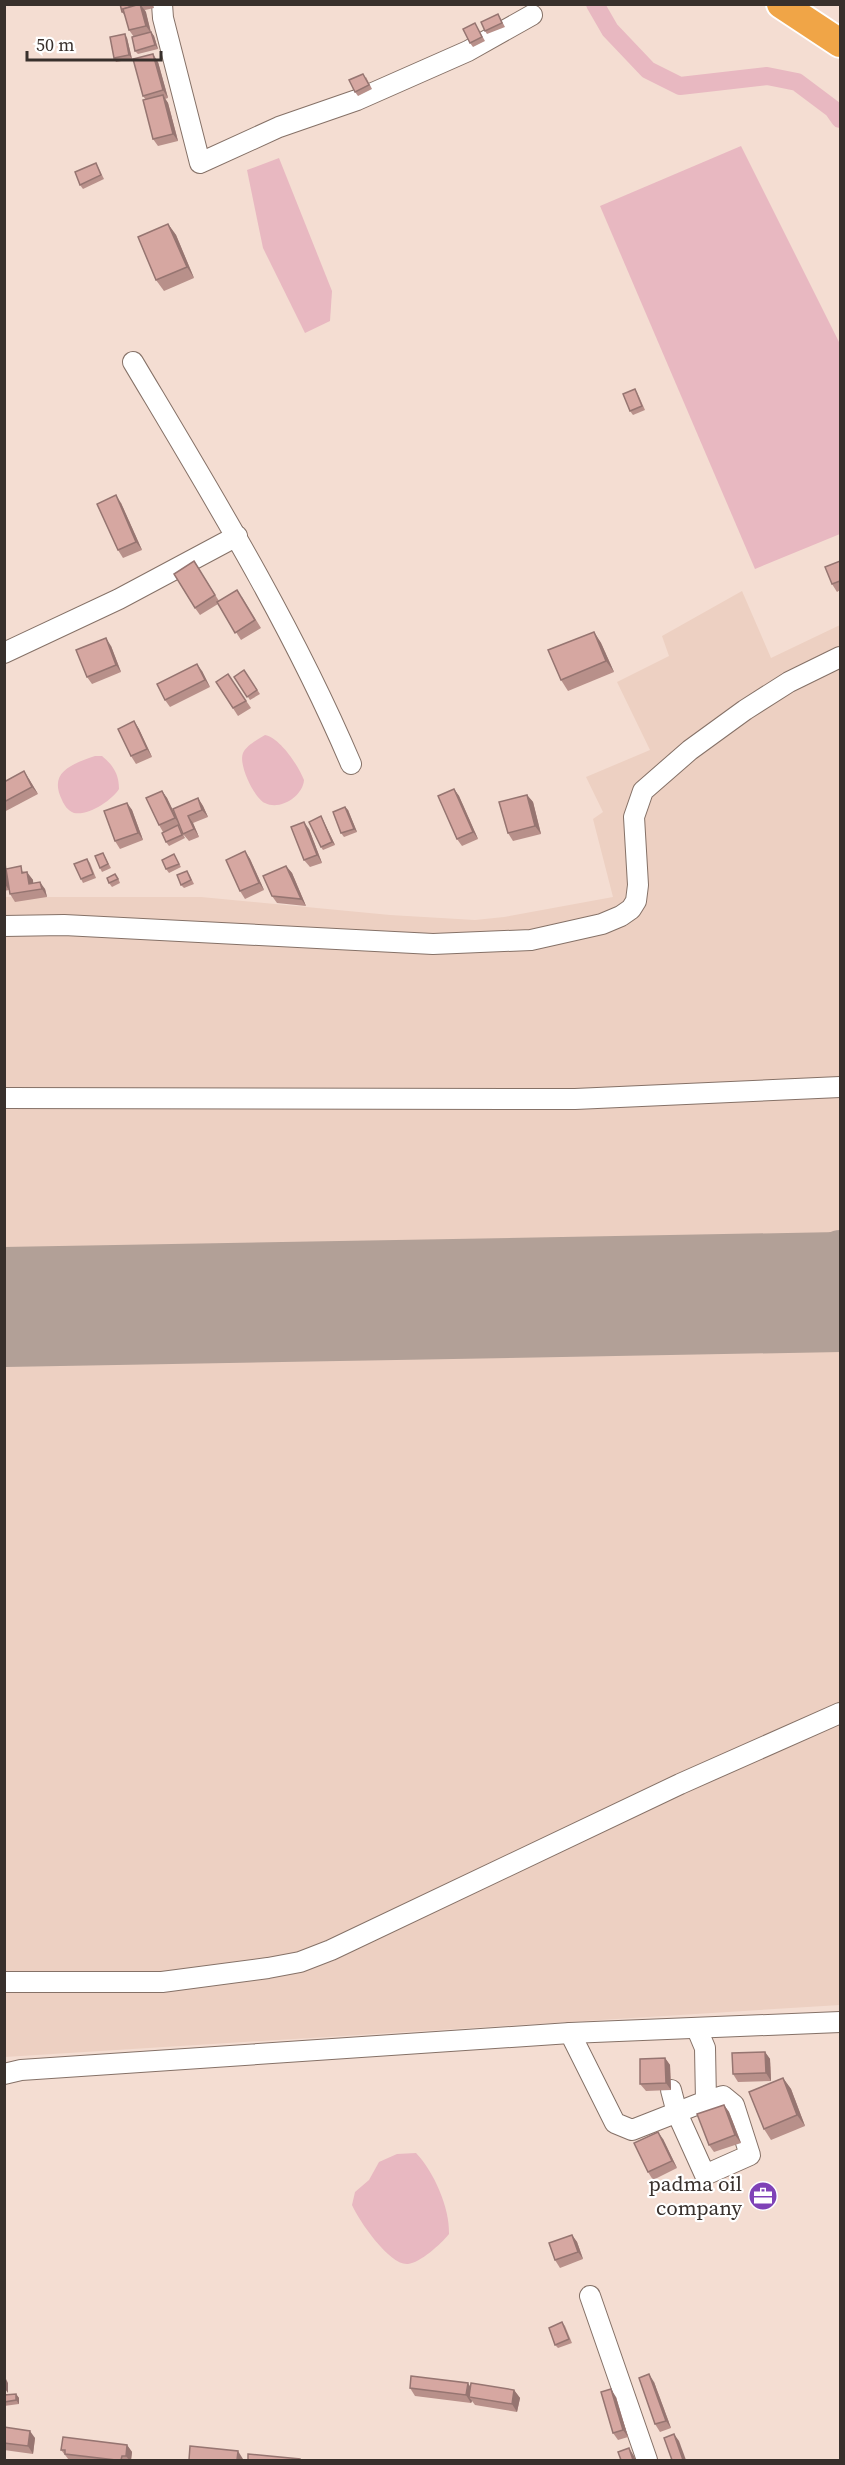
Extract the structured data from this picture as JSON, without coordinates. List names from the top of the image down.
{
  "places": {
    "office": ["padma oil company"]
  },
  "scale_bar": "50 m"
}
